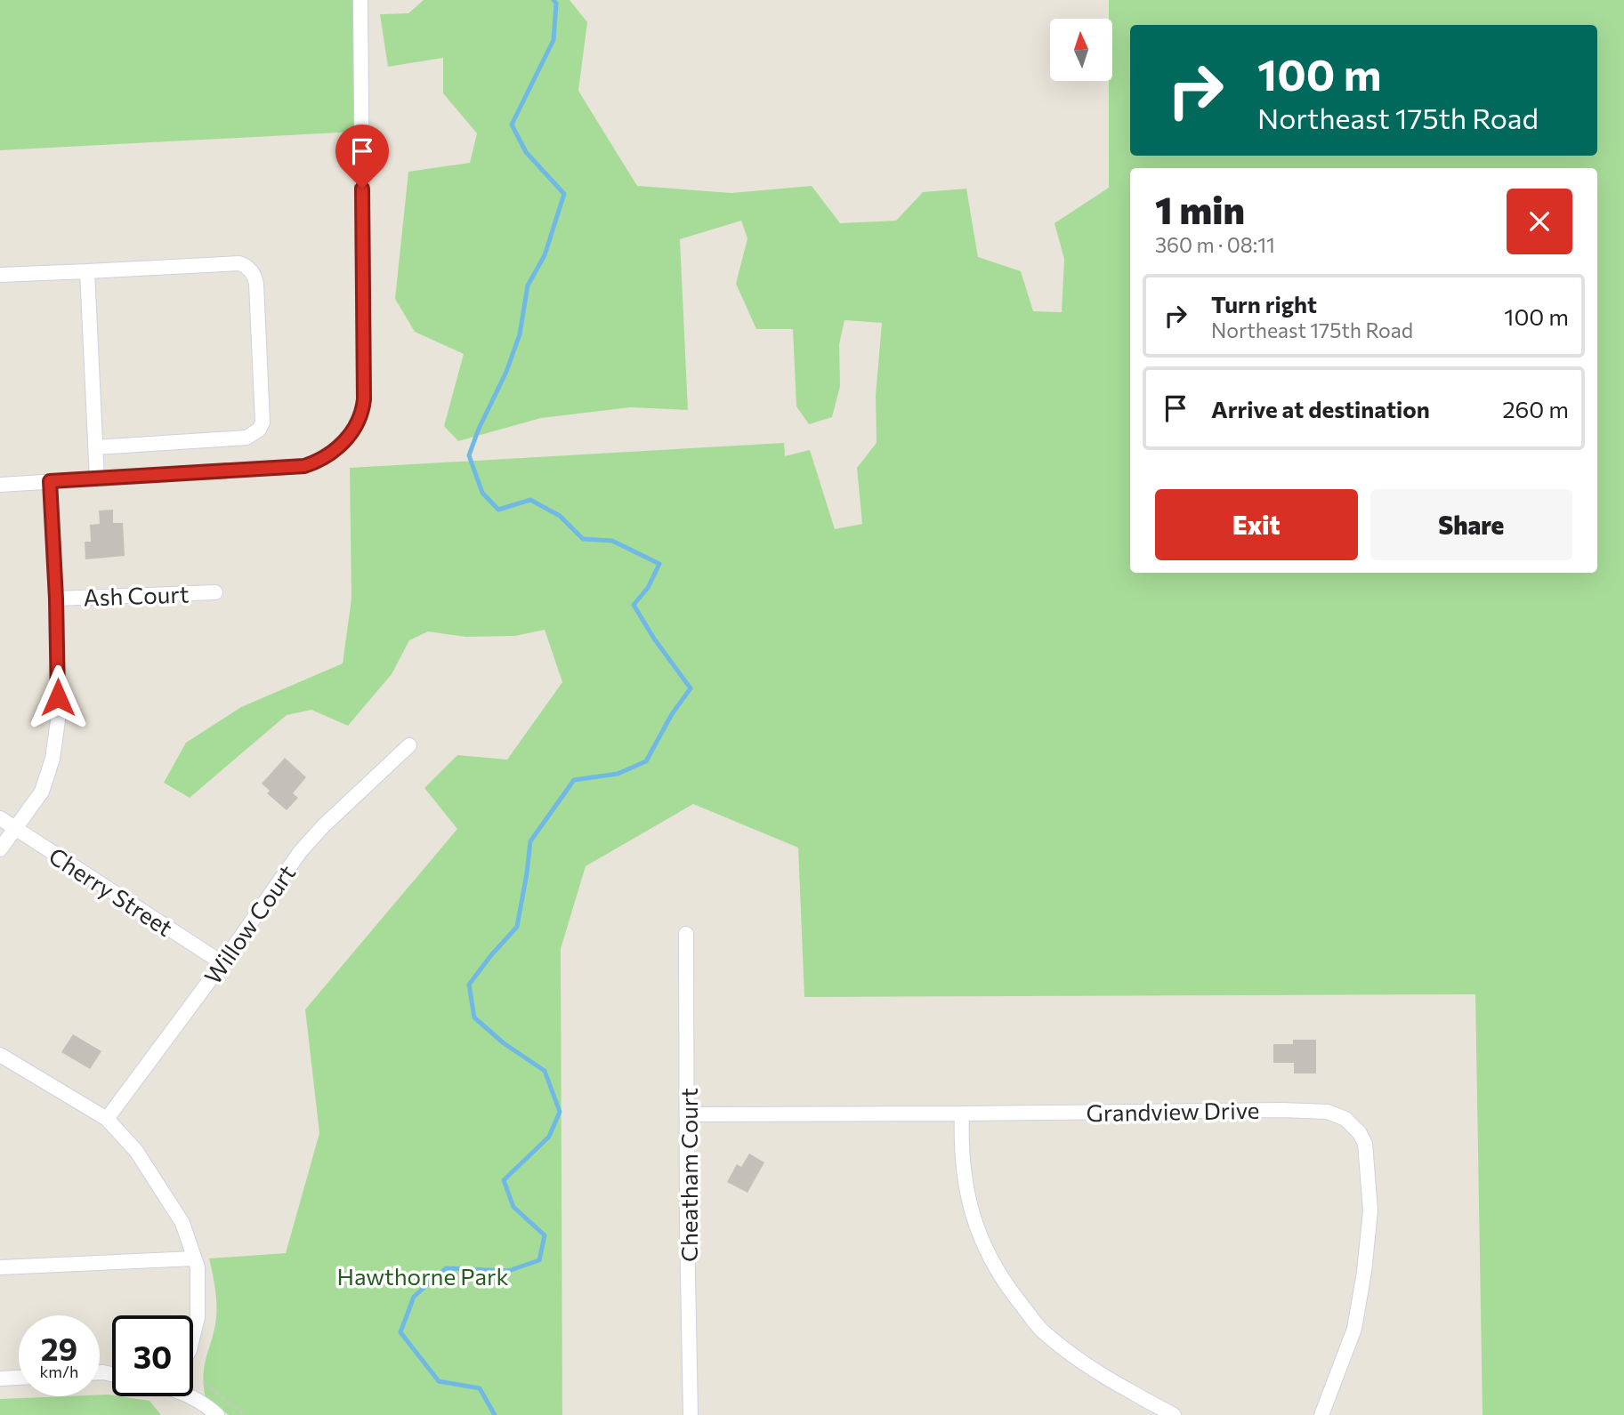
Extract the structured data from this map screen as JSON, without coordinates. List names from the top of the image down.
{
  "streets": {
    "street": [
      "Ash Court",
      "Cherry Street",
      "Willow Court",
      "Grandview Drive",
      "Cheatham Court"
    ]
  },
  "crossings": [
    ["Cherry Street", "Willow Court"],
    ["Grandview Drive", "Cheatham Court"]
  ],
  "parks": ["Hawthorne Park"],
  "north": "top",
  "page": {
    "turn": ["100 m", "Northeast 175th Road"],
    "heading": ["1 min", "360 m · 08:11"],
    "list": [
      {
        "name": "Turn right",
        "note": "Northeast 175th Road",
        "value": "100 m"
      },
      {
        "name": "Arrive at destination",
        "value": "260 m"
      }
    ],
    "buttons": ["Exit", "Share"],
    "speed": "29 km/h",
    "limit": "30"
  }
}
